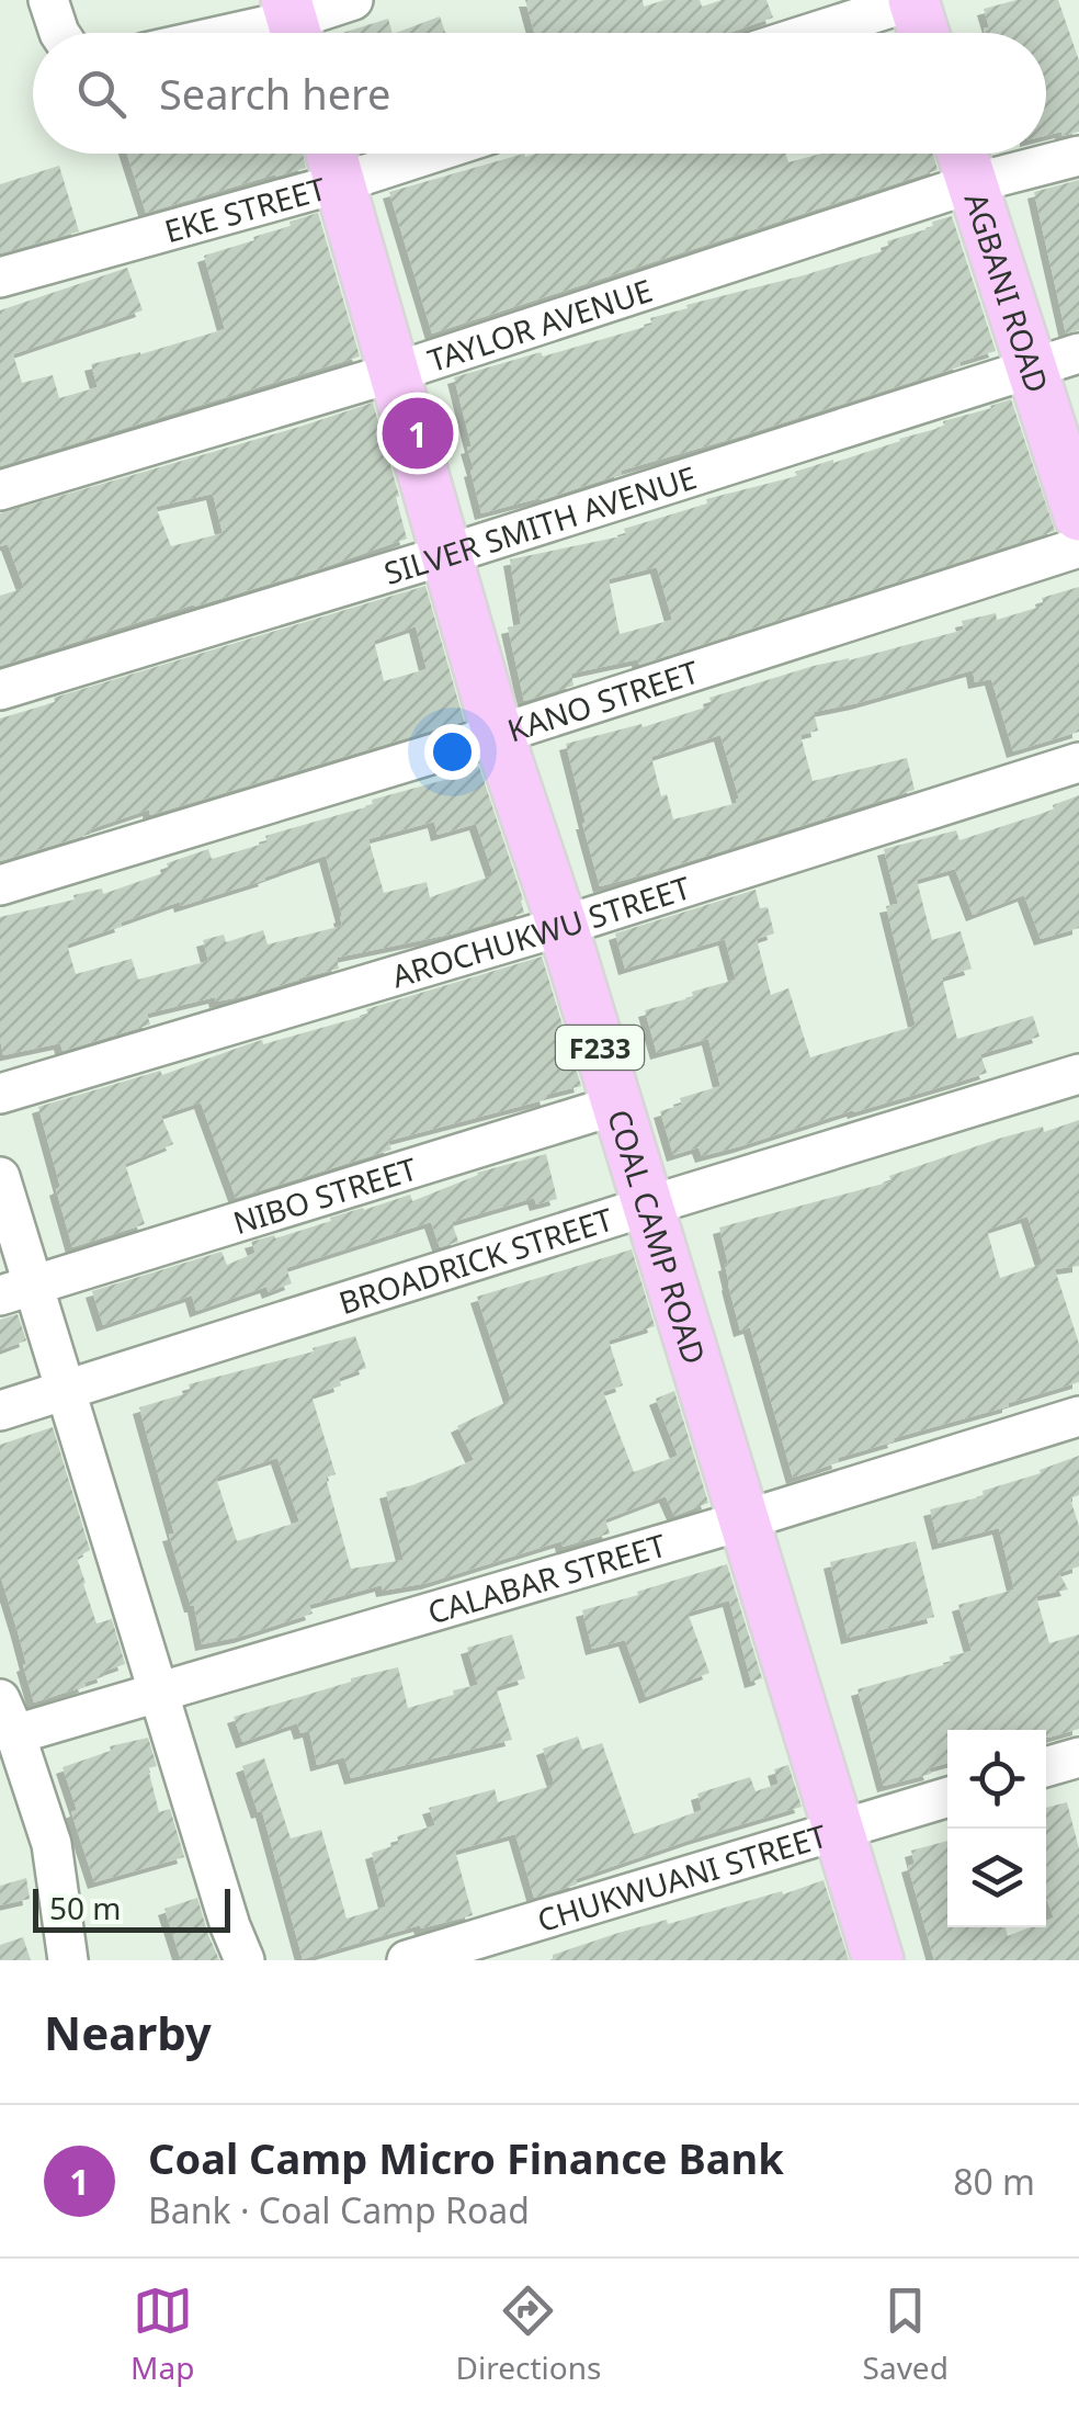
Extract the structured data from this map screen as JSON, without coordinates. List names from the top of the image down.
{
  "streets": {
    "main road": ["AGBANI ROAD", "F233", "COAL CAMP ROAD"],
    "street": [
      "EKE STREET",
      "TAYLOR AVENUE",
      "SILVER SMITH AVENUE",
      "KANO STREET",
      "AROCHUKWU STREET",
      "NIBO STREET",
      "BROADRICK STREET",
      "CALABAR STREET",
      "CHUKWUANI STREET"
    ]
  },
  "crossings": [
    ["EKE STREET", "COAL CAMP ROAD"],
    ["AGBANI ROAD", "TAYLOR AVENUE"],
    ["AGBANI ROAD", "SILVER SMITH AVENUE"],
    ["TAYLOR AVENUE", "COAL CAMP ROAD"],
    ["SILVER SMITH AVENUE", "COAL CAMP ROAD"],
    ["KANO STREET", "COAL CAMP ROAD"],
    ["AROCHUKWU STREET", "COAL CAMP ROAD"],
    ["NIBO STREET", "COAL CAMP ROAD"],
    ["COAL CAMP ROAD", "BROADRICK STREET"],
    ["COAL CAMP ROAD", "CALABAR STREET"],
    ["COAL CAMP ROAD", "CHUKWUANI STREET"]
  ],
  "scale_bar": "50 m",
  "page": {
    "search": "Search here",
    "pins": "1",
    "scale": "50 m",
    "heading": "Nearby",
    "list": [
      {
        "mark": "1",
        "name": "Coal Camp Micro Finance Bank",
        "note": "Bank · Coal Camp Road",
        "value": "80 m"
      }
    ],
    "nav": ["Map", "Directions", "Saved"]
  }
}
